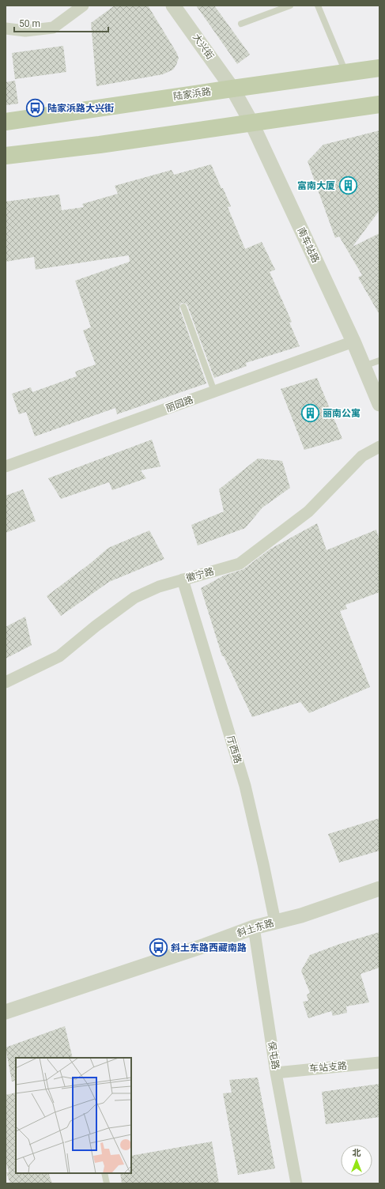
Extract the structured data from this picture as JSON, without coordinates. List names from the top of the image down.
{
  "streets": {
    "main road": ["陆家浜路"],
    "street": [
      "大兴街",
      "南车站路",
      "丽园路",
      "徽宁路",
      "厅西路",
      "斜土东路",
      "保屯路",
      "车站支路"
    ]
  },
  "crossings": [
    ["大兴街", "陆家浜路"],
    ["大兴街", "南车站路"],
    ["陆家浜路", "南车站路"],
    ["南车站路", "丽园路"],
    ["徽宁路", "厅西路"],
    ["厅西路", "斜土东路"],
    ["斜土东路", "保屯路"],
    ["保屯路", "车站支路"]
  ],
  "places": {
    "bus stop": ["陆家浜路大兴街", "斜土东路西藏南路"],
    "building": ["富南大厦", "丽南公寓"]
  },
  "scale_bar": "50 m",
  "north": "top"
}
